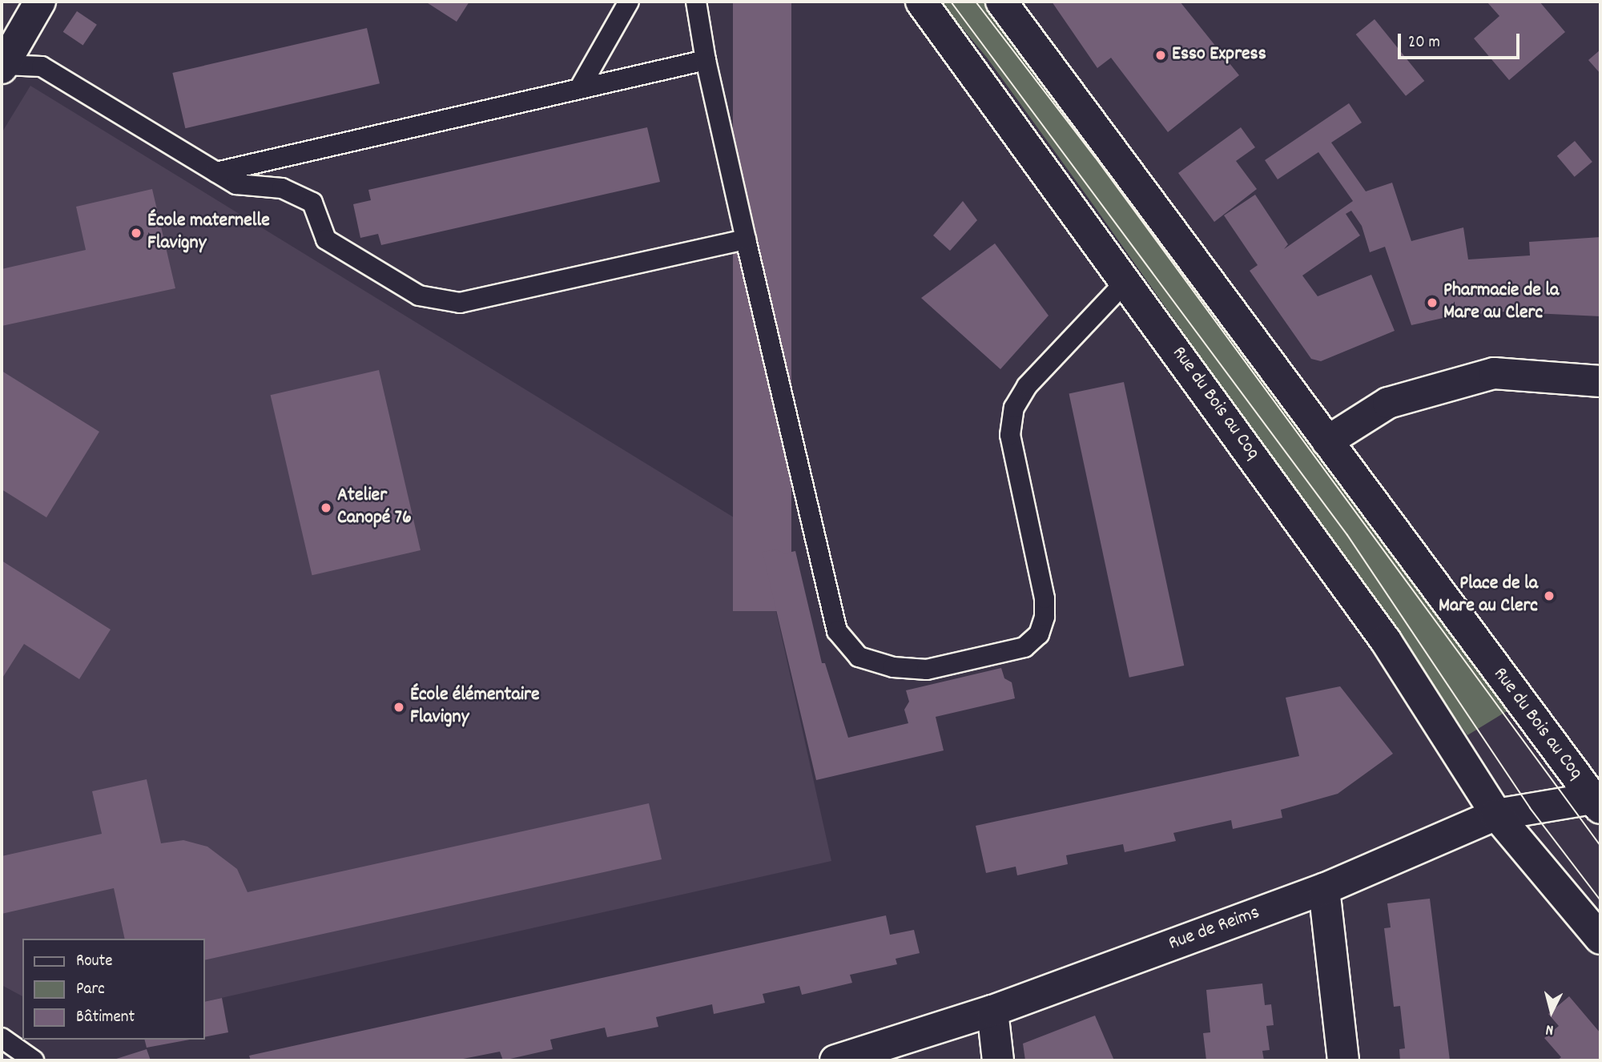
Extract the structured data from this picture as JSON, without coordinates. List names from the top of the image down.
{
  "streets": {
    "main road": ["Rue du Bois au Coq", "Rue de Reims"]
  },
  "crossings": [
    ["Rue du Bois au Coq", "Rue de Reims"]
  ],
  "places": [
    "Esso Express",
    "École maternelle Flavigny",
    "Pharmacie de la Mare au Clerc",
    "Atelier Canopé 76",
    "Place de la Mare au Clerc",
    "École élémentaire Flavigny"
  ],
  "legend": ["Route", "Parc", "Bâtiment"],
  "scale_bar": "20 m",
  "north": "bottom"
}
